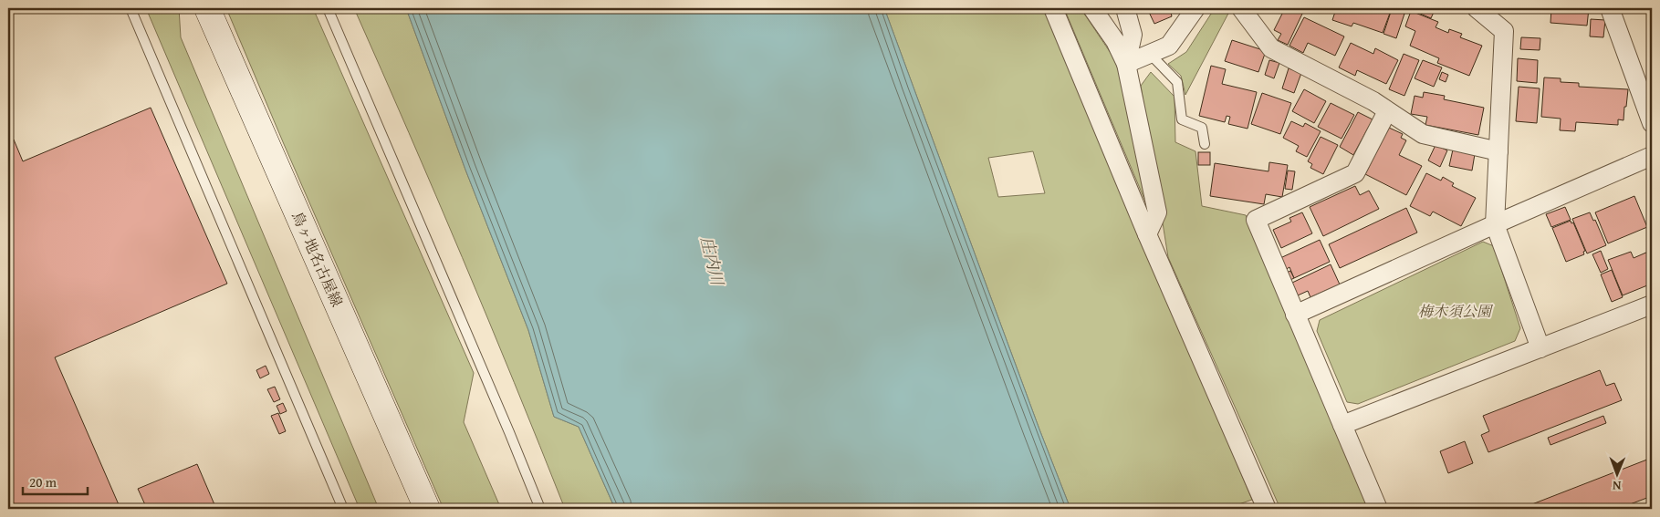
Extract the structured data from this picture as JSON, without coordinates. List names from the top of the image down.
{
  "streets": {
    "main road": ["鳥ヶ地名古屋線"]
  },
  "water": ["庄内川"],
  "parks": ["梅木須公園"],
  "scale_bar": "20 m",
  "north": "bottom"
}
